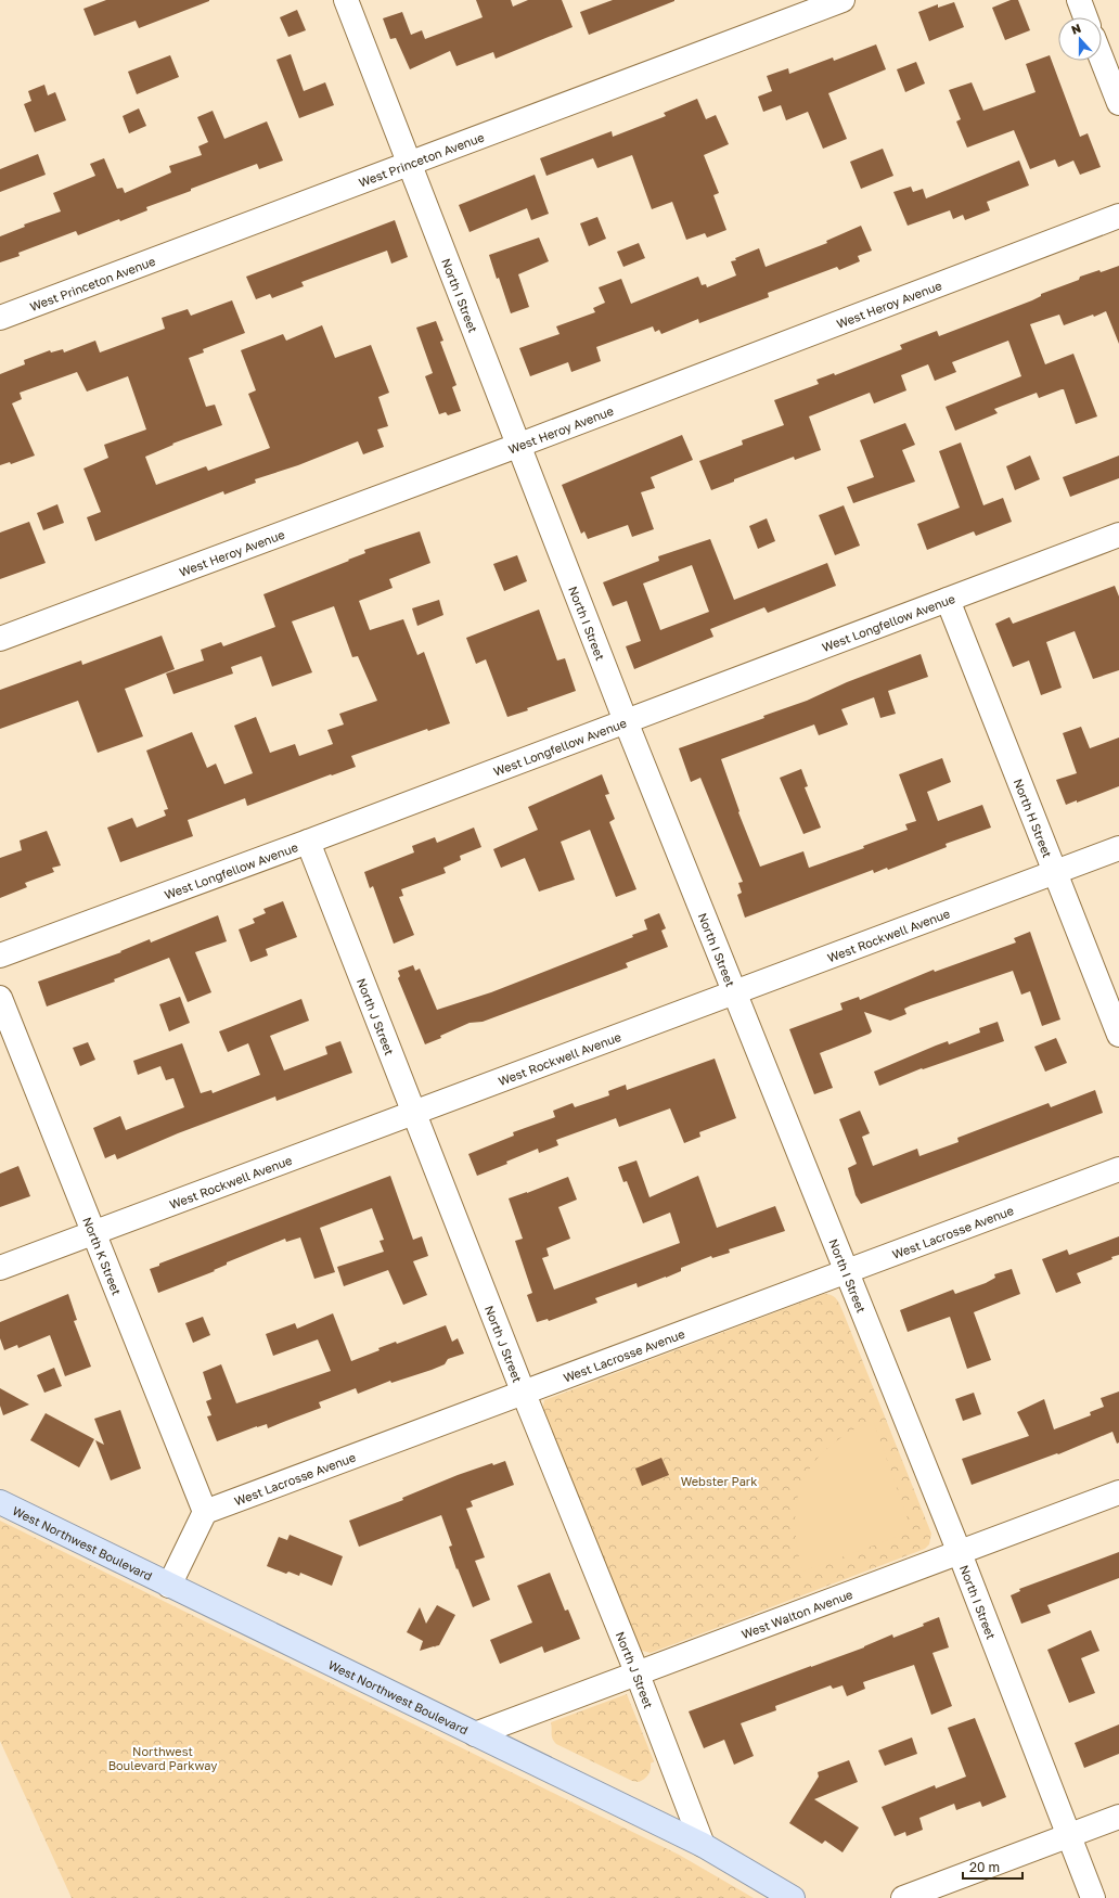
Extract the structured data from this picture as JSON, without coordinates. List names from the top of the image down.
{
  "streets": {
    "main road": ["West Northwest Boulevard"],
    "street": [
      "West Princeton Avenue",
      "North I Street",
      "West Heroy Avenue",
      "West Longfellow Avenue",
      "North H Street",
      "West Rockwell Avenue",
      "North J Street",
      "West Lacrosse Avenue",
      "North K Street",
      "West Walton Avenue"
    ]
  },
  "crossings": [
    ["West Princeton Avenue", "North I Street"],
    ["North I Street", "West Heroy Avenue"],
    ["North I Street", "West Longfellow Avenue"],
    ["North I Street", "West Rockwell Avenue"],
    ["North I Street", "West Lacrosse Avenue"],
    ["North I Street", "West Walton Avenue"],
    ["West Longfellow Avenue", "North H Street"],
    ["West Longfellow Avenue", "North J Street"],
    ["North H Street", "West Rockwell Avenue"],
    ["West Rockwell Avenue", "North J Street"],
    ["West Rockwell Avenue", "North K Street"],
    ["North J Street", "West Lacrosse Avenue"],
    ["North J Street", "West Northwest Boulevard"],
    ["North J Street", "West Walton Avenue"],
    ["West Lacrosse Avenue", "North K Street"],
    ["West Northwest Boulevard", "West Walton Avenue"]
  ],
  "parks": ["Webster Park", "Northwest Boulevard Parkway"],
  "scale_bar": "20 m",
  "north": "top"
}
